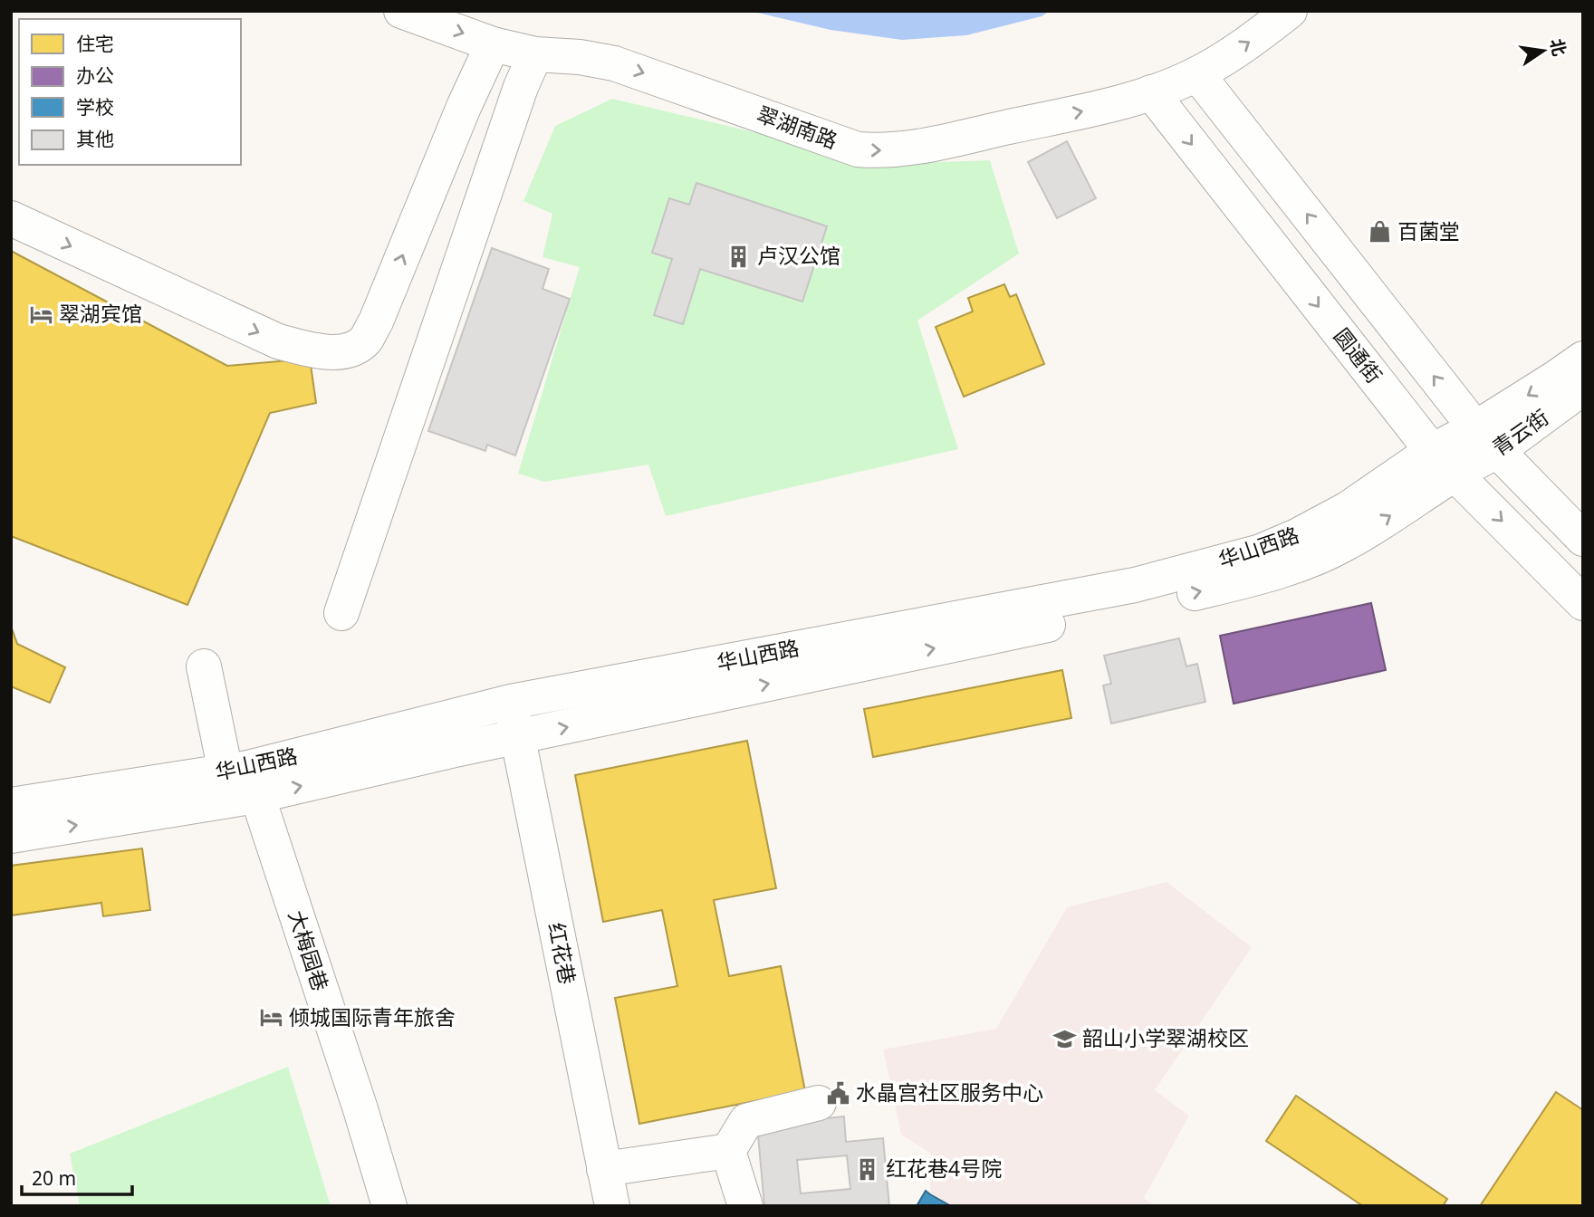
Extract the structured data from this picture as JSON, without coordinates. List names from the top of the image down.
{
  "streets": {
    "main road": [
      "翠湖南路",
      "圆通街",
      "青云街",
      "华山西路",
      "大梅园巷",
      "红花巷"
    ]
  },
  "crossings": [
    ["翠湖南路", "圆通街"],
    ["圆通街", "青云街"],
    ["圆通街", "华山西路"],
    ["青云街", "华山西路"],
    ["华山西路", "大梅园巷"],
    ["华山西路", "红花巷"]
  ],
  "one_way": ["翠湖南路"],
  "places": {
    "shop": ["百菌堂"],
    "building": ["卢汉公馆", "红花巷4号院"],
    "hotel": ["翠湖宾馆", "倾城国际青年旅舍"],
    "school or university": ["韶山小学翠湖校区"],
    "public building": ["水晶宫社区服务中心"]
  },
  "legend": [
    "住宅",
    "办公",
    "学校",
    "其他"
  ],
  "scale_bar": "20 m",
  "north": "right"
}
